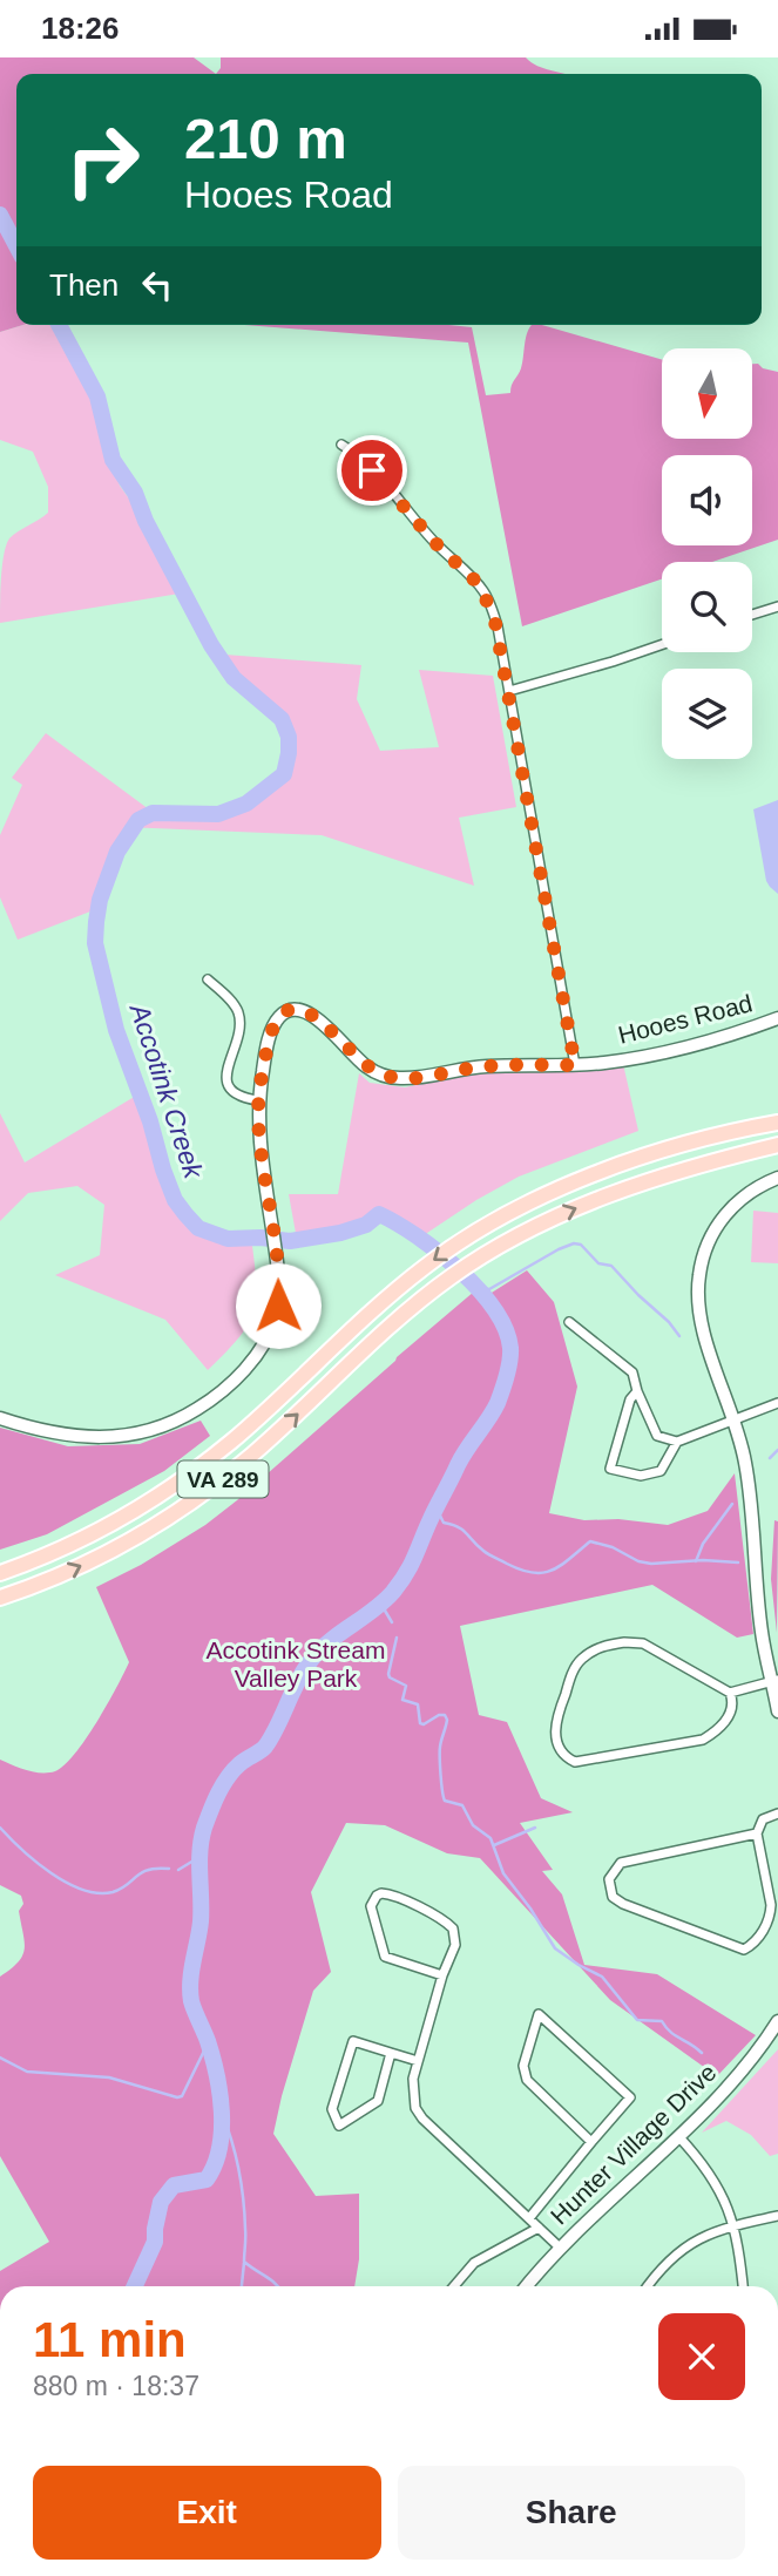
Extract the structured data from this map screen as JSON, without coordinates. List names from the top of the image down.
{
  "streets": {
    "main road": ["VA 289"],
    "street": ["Hooes Road", "Hunter Village Drive"]
  },
  "water": ["Accotink Creek"],
  "parks": ["Accotink Stream Valley Park"],
  "north": "bottom",
  "page": {
    "status": "18:26",
    "turn": ["210 m", "Hooes Road"],
    "then": "Then",
    "heading": ["11 min", "880 m · 18:37"],
    "buttons": ["Exit", "Share"]
  }
}
